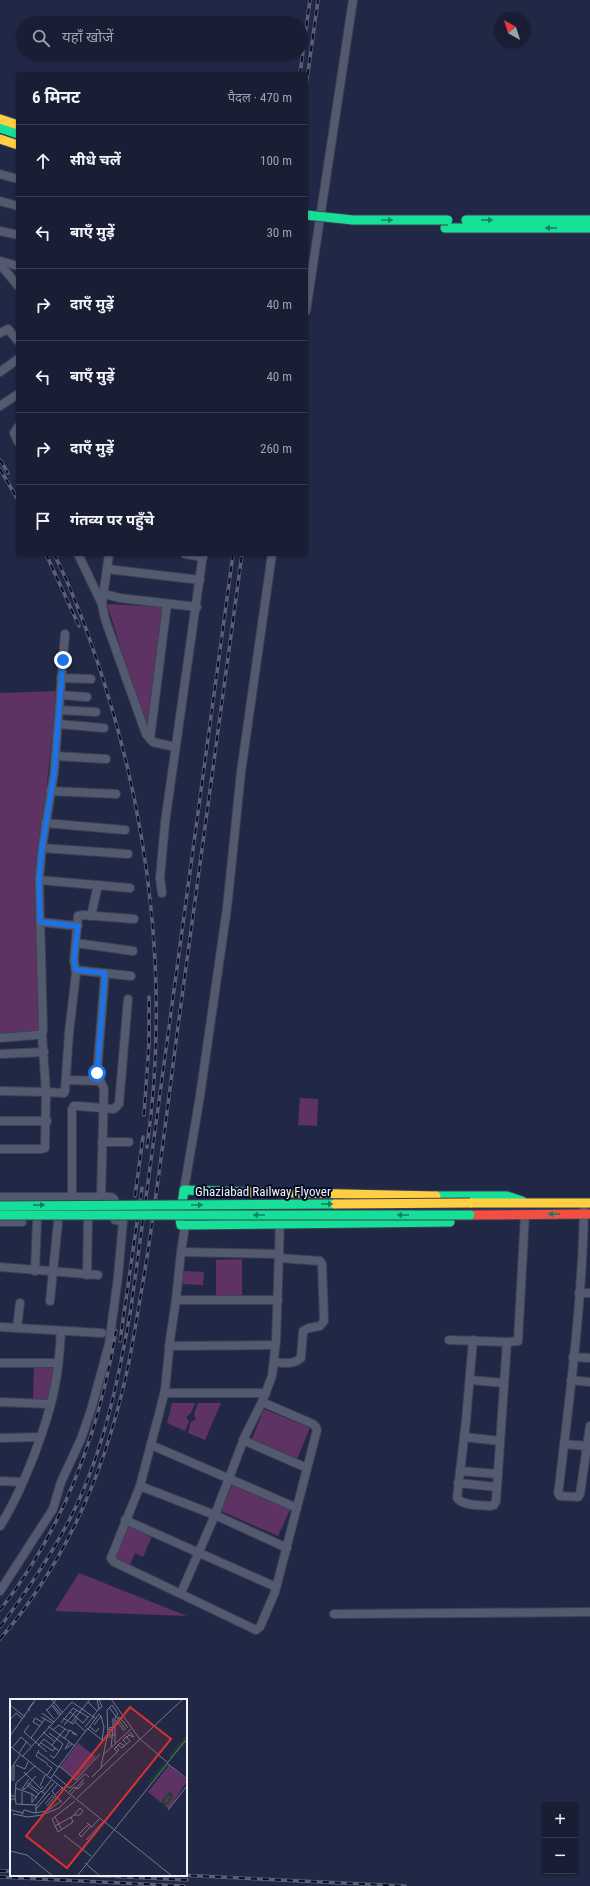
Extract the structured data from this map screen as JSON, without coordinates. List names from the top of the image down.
{
  "streets": {
    "main road": ["Ghaziabad Railway Flyover"]
  },
  "north": "top left",
  "page": {
    "search": "यहाँ खोजें",
    "heading": ["6 मिनट", "पैदल · 470 m"],
    "list": [
      ["सीधे चलें", "100 m"],
      ["बाएँ मुड़ें", "30 m"],
      ["दाएँ मुड़ें", "40 m"],
      ["बाएँ मुड़ें", "40 m"],
      ["दाएँ मुड़ें", "260 m"],
      "गंतव्य पर पहुँचे"
    ],
    "map_buttons": ["+", "−"]
  }
}
